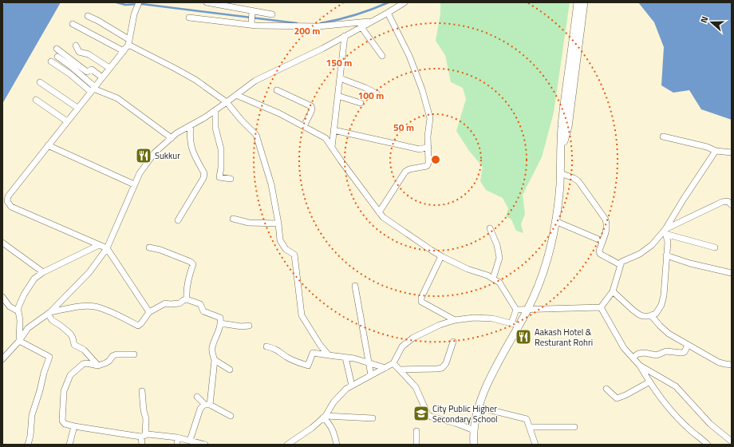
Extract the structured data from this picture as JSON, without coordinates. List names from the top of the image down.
{
  "places": {
    "restaurant": ["Sukkur", "Aakash Hotel & Resturant Rohri"],
    "school or university": ["City Public Higher Secondary School"]
  },
  "north": "left",
  "rings": [
    "200 m",
    "150 m",
    "100 m",
    "50 m"
  ]
}
